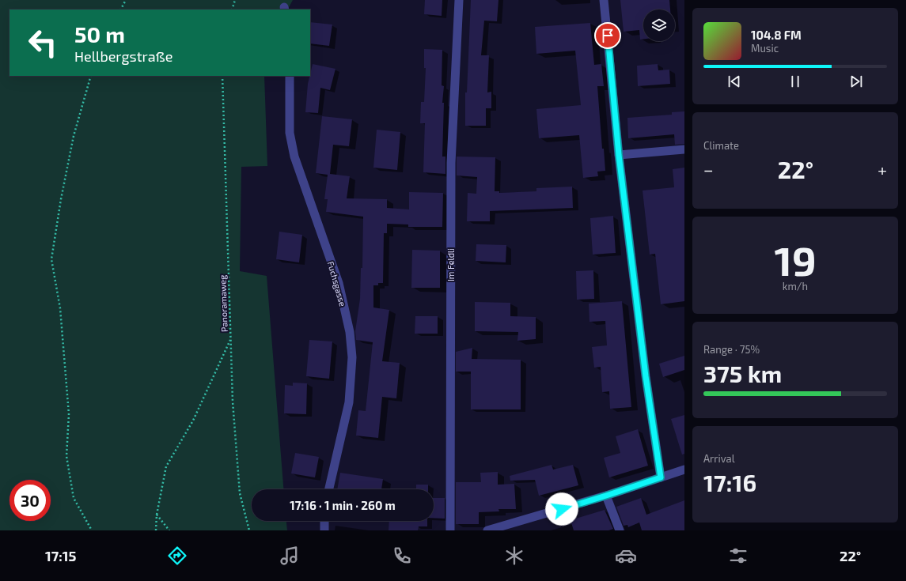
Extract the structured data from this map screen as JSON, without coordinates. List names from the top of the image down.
{
  "streets": {
    "street": ["Im Feldli", "Fuchsgasse"],
    "path": ["Panoramaweg"]
  },
  "page": {
    "turn": ["50 m", "Hellbergstraße"],
    "song": ["104.8 FM", "Music"],
    "tile": [
      "Climate",
      ["19", "km/h"],
      ["Range · 75%", "375 km"],
      ["Arrival", "17:16"]
    ],
    "heat": ["−", "22°", "+"],
    "limit": "30",
    "trip": "17:16 · 1 min · 260 m",
    "tabs": ["17:15", "22°"]
  }
}
